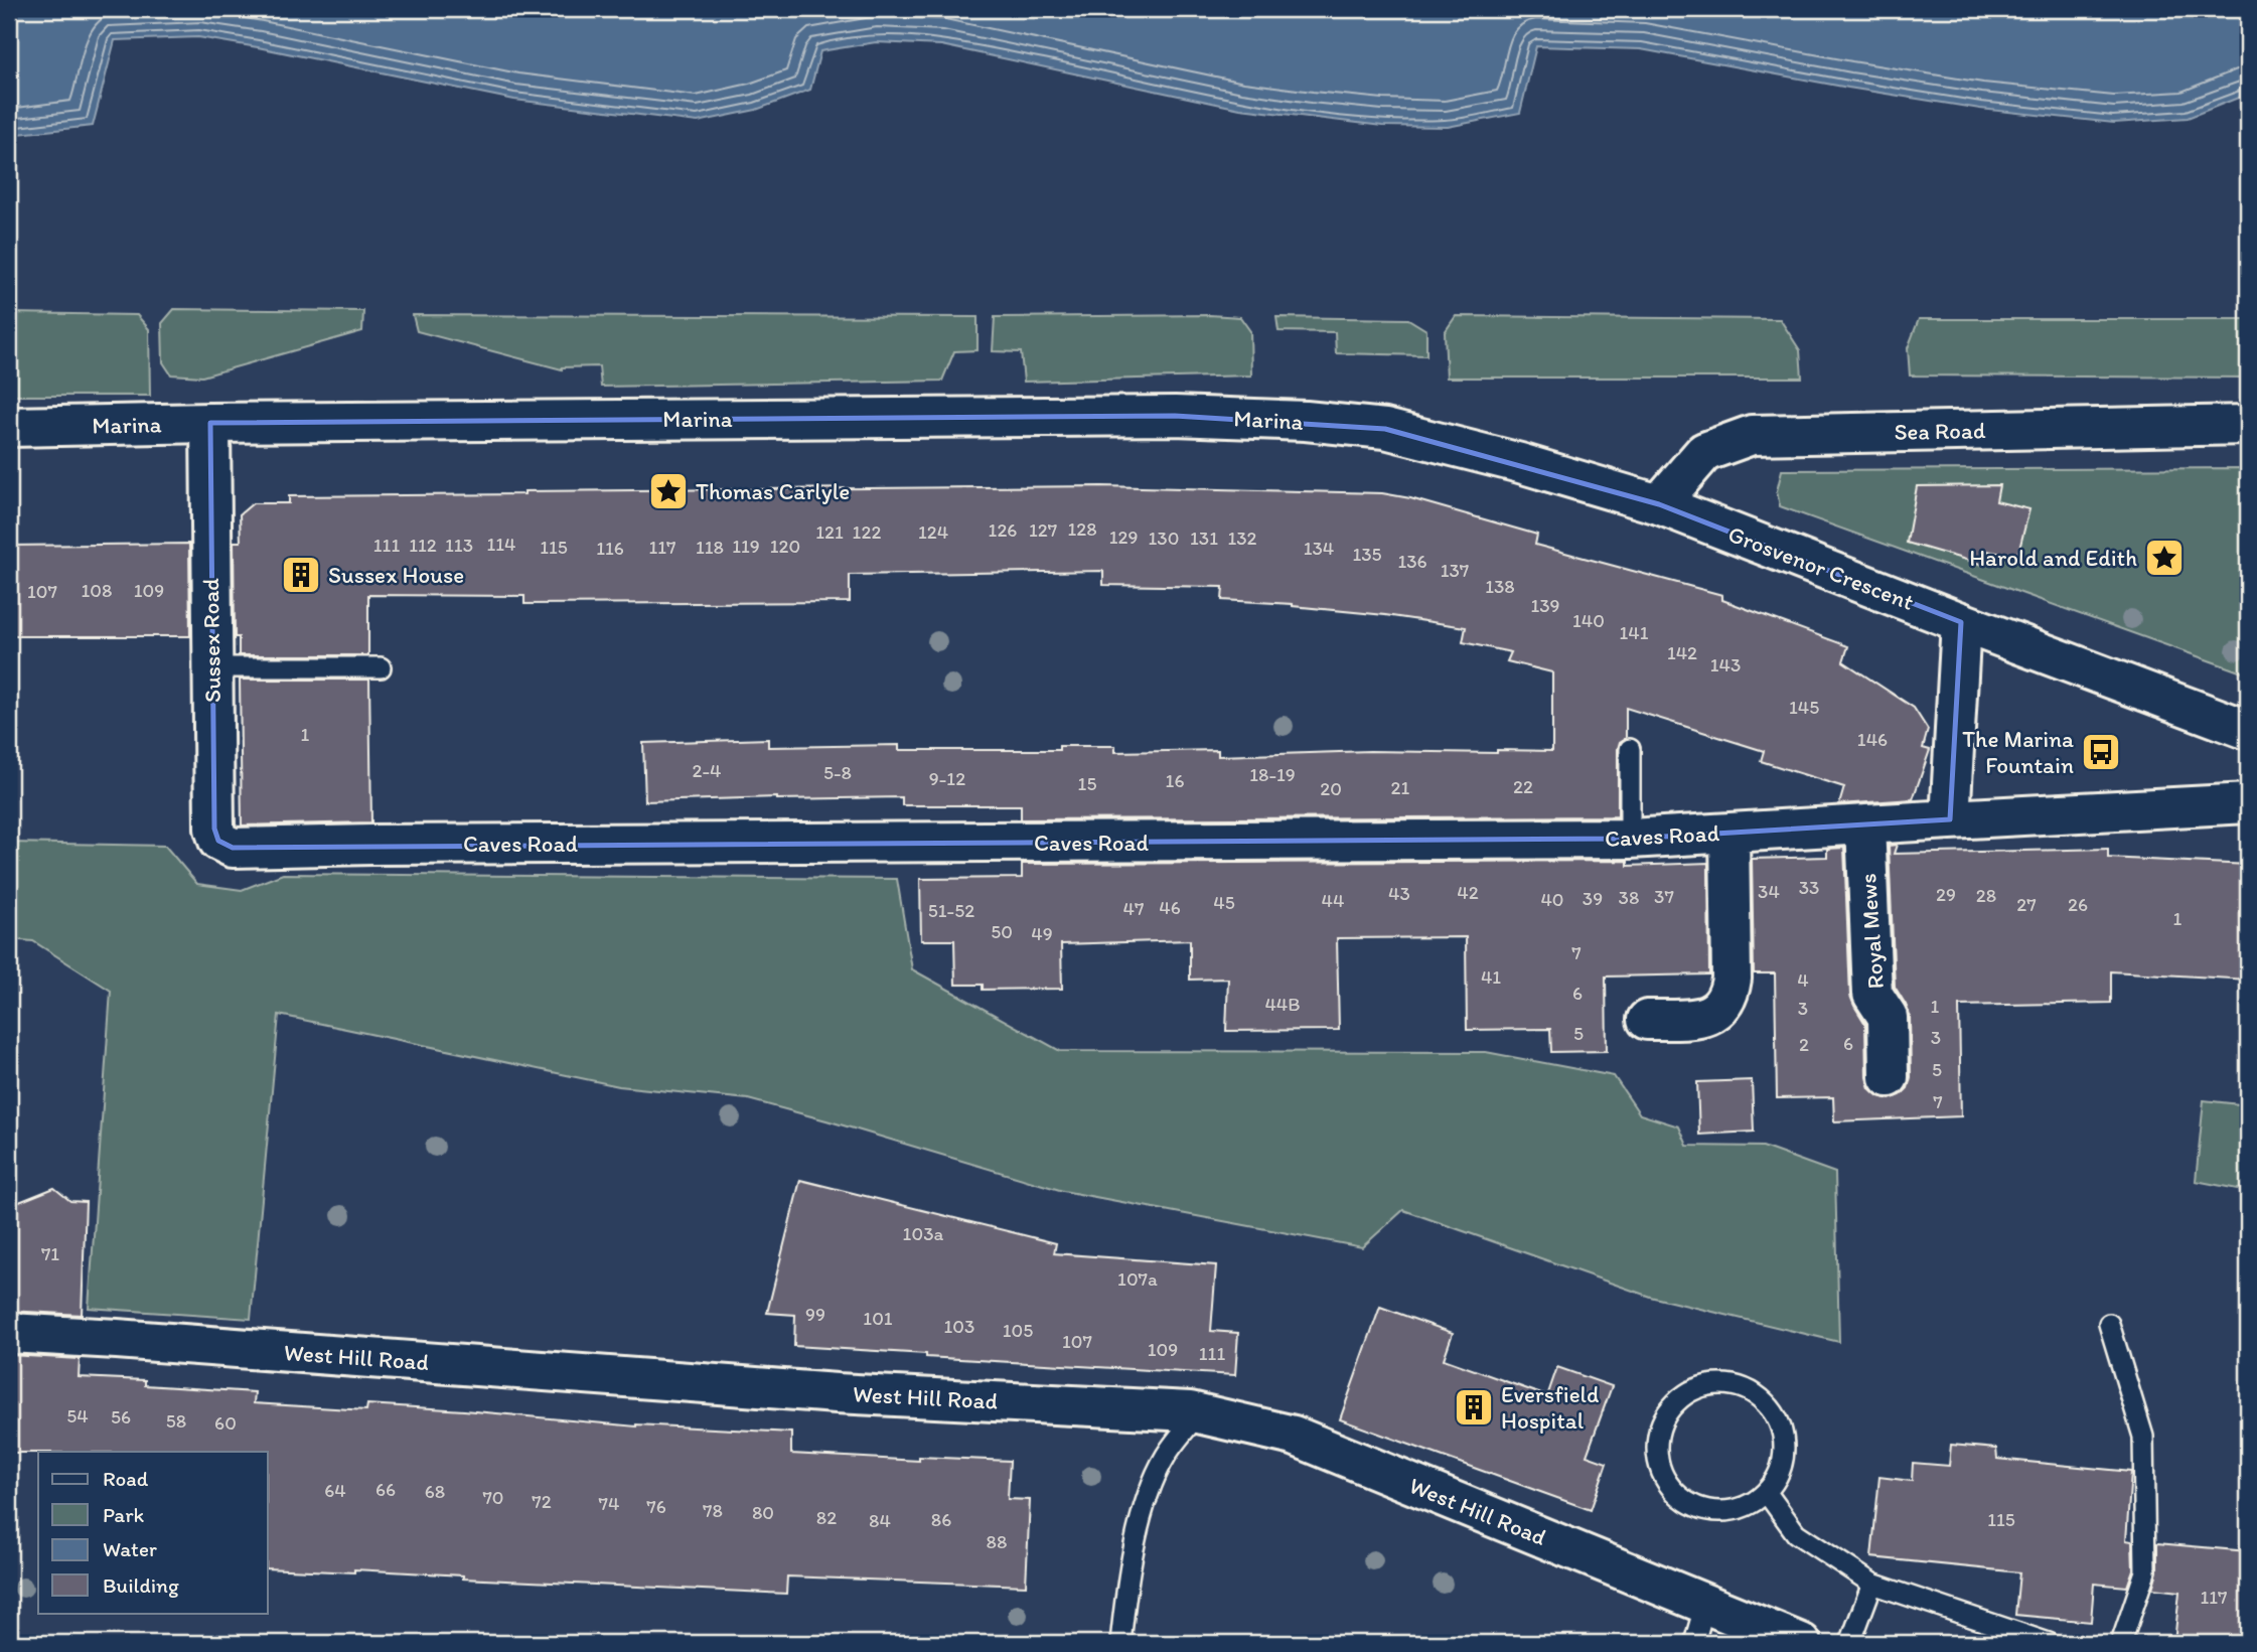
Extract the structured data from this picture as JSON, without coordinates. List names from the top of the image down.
{
  "streets": {
    "main road": [
      "Marina",
      "Sea Road",
      "Grosvenor Crescent",
      "Sussex Road",
      "Caves Road",
      "Royal Mews",
      "West Hill Road"
    ]
  },
  "crossings": [
    ["Marina", "Grosvenor Crescent"],
    ["Marina", "Sussex Road"],
    ["Sea Road", "Grosvenor Crescent"],
    ["Sussex Road", "Caves Road"],
    ["Caves Road", "Royal Mews"]
  ],
  "places": {
    "place": ["Thomas Carlyle", "Harold and Edith"],
    "building": ["Sussex House", "Eversfield Hospital"],
    "bus stop": ["The Marina Fountain"]
  },
  "house_numbers": [
    "128",
    "126",
    "127",
    "121",
    "122",
    "124",
    "129",
    "130",
    "131",
    "132",
    "114",
    "111",
    "112",
    "113",
    "119",
    "120",
    "115",
    "117",
    "118",
    "116",
    "134",
    "135",
    "136",
    "137",
    "138",
    "108",
    "109",
    "107",
    "139",
    "140",
    "141",
    "142",
    "143",
    "145",
    "1",
    "146",
    "2-4",
    "5-8",
    "18-19",
    "9-12",
    "16",
    "15",
    "22",
    "21",
    "20",
    "33",
    "34",
    "42",
    "43",
    "29",
    "28",
    "37",
    "38",
    "39",
    "40",
    "44",
    "45",
    "27",
    "26",
    "46",
    "47",
    "51-52",
    "1",
    "50",
    "49",
    "7",
    "41",
    "4",
    "6",
    "44B",
    "1",
    "3",
    "5",
    "3",
    "6",
    "2",
    "5",
    "7",
    "103a",
    "71",
    "107a",
    "99",
    "101",
    "103",
    "105",
    "107",
    "109",
    "111",
    "54",
    "56",
    "58",
    "60",
    "66",
    "64",
    "68",
    "70",
    "72",
    "74",
    "76",
    "78",
    "80",
    "82",
    "86",
    "115",
    "84",
    "88",
    "117"
  ],
  "legend": [
    "Road",
    "Park",
    "Water",
    "Building"
  ]
}
